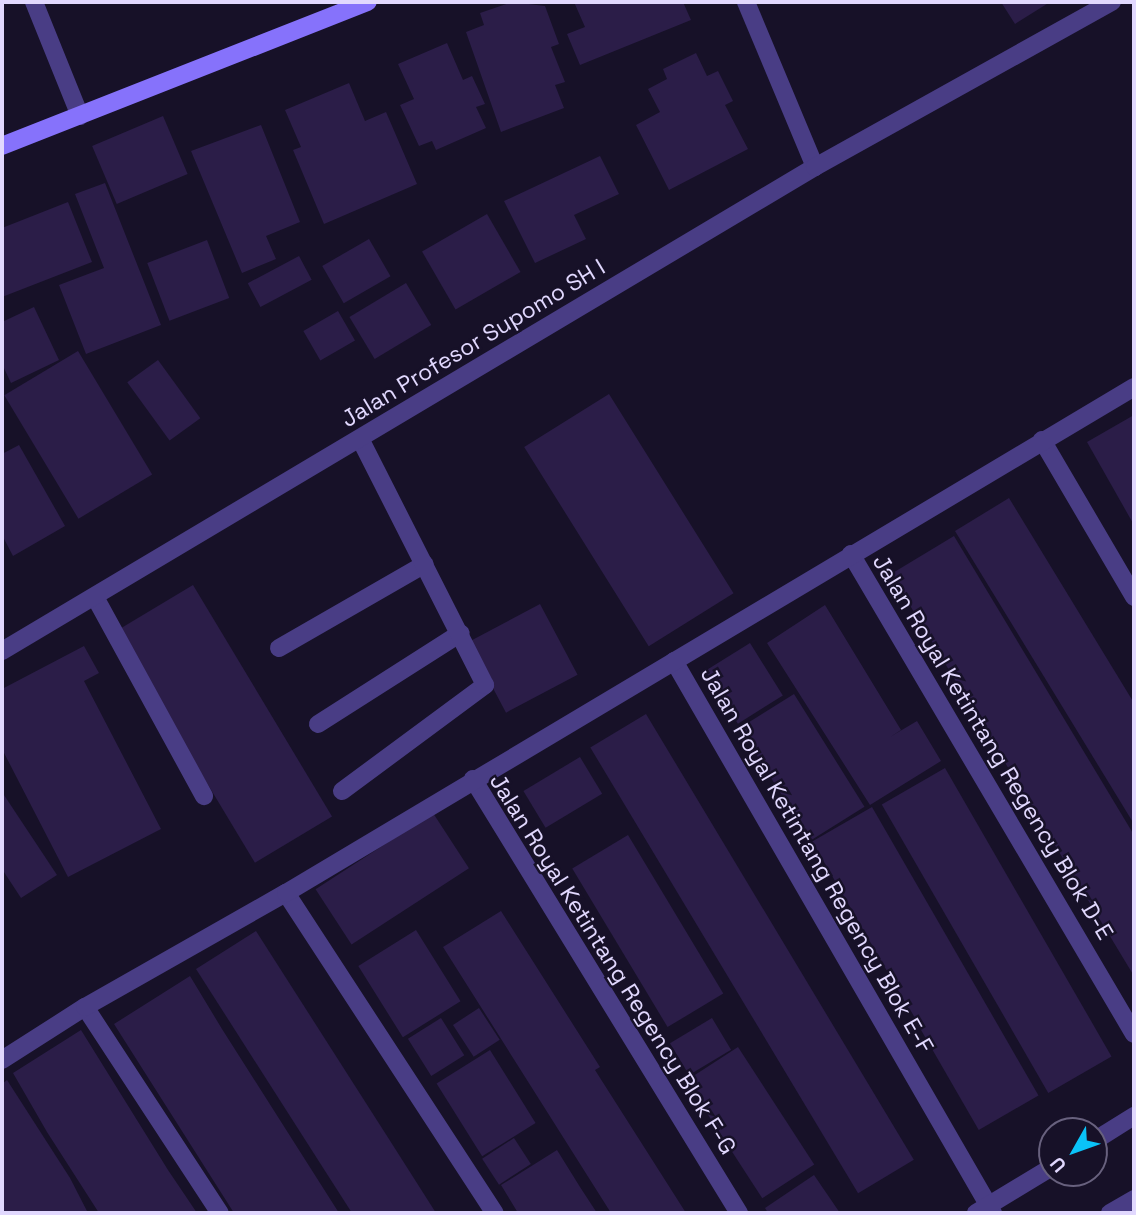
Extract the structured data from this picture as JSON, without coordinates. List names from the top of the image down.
{
  "streets": {
    "street": [
      "Jalan Profesor Supomo SH I",
      "Jalan Royal Ketintang Regency Blok D-E",
      "Jalan Royal Ketintang Regency Blok E-F",
      "Jalan Royal Ketintang Regency Blok F-G"
    ]
  },
  "crossings": [
    ["Jalan Royal Ketintang Regency Blok D-E", "Jalan Royal Ketintang Regency Blok E-F"],
    ["Jalan Royal Ketintang Regency Blok E-F", "Jalan Royal Ketintang Regency Blok F-G"]
  ],
  "north": "bottom left"
}
